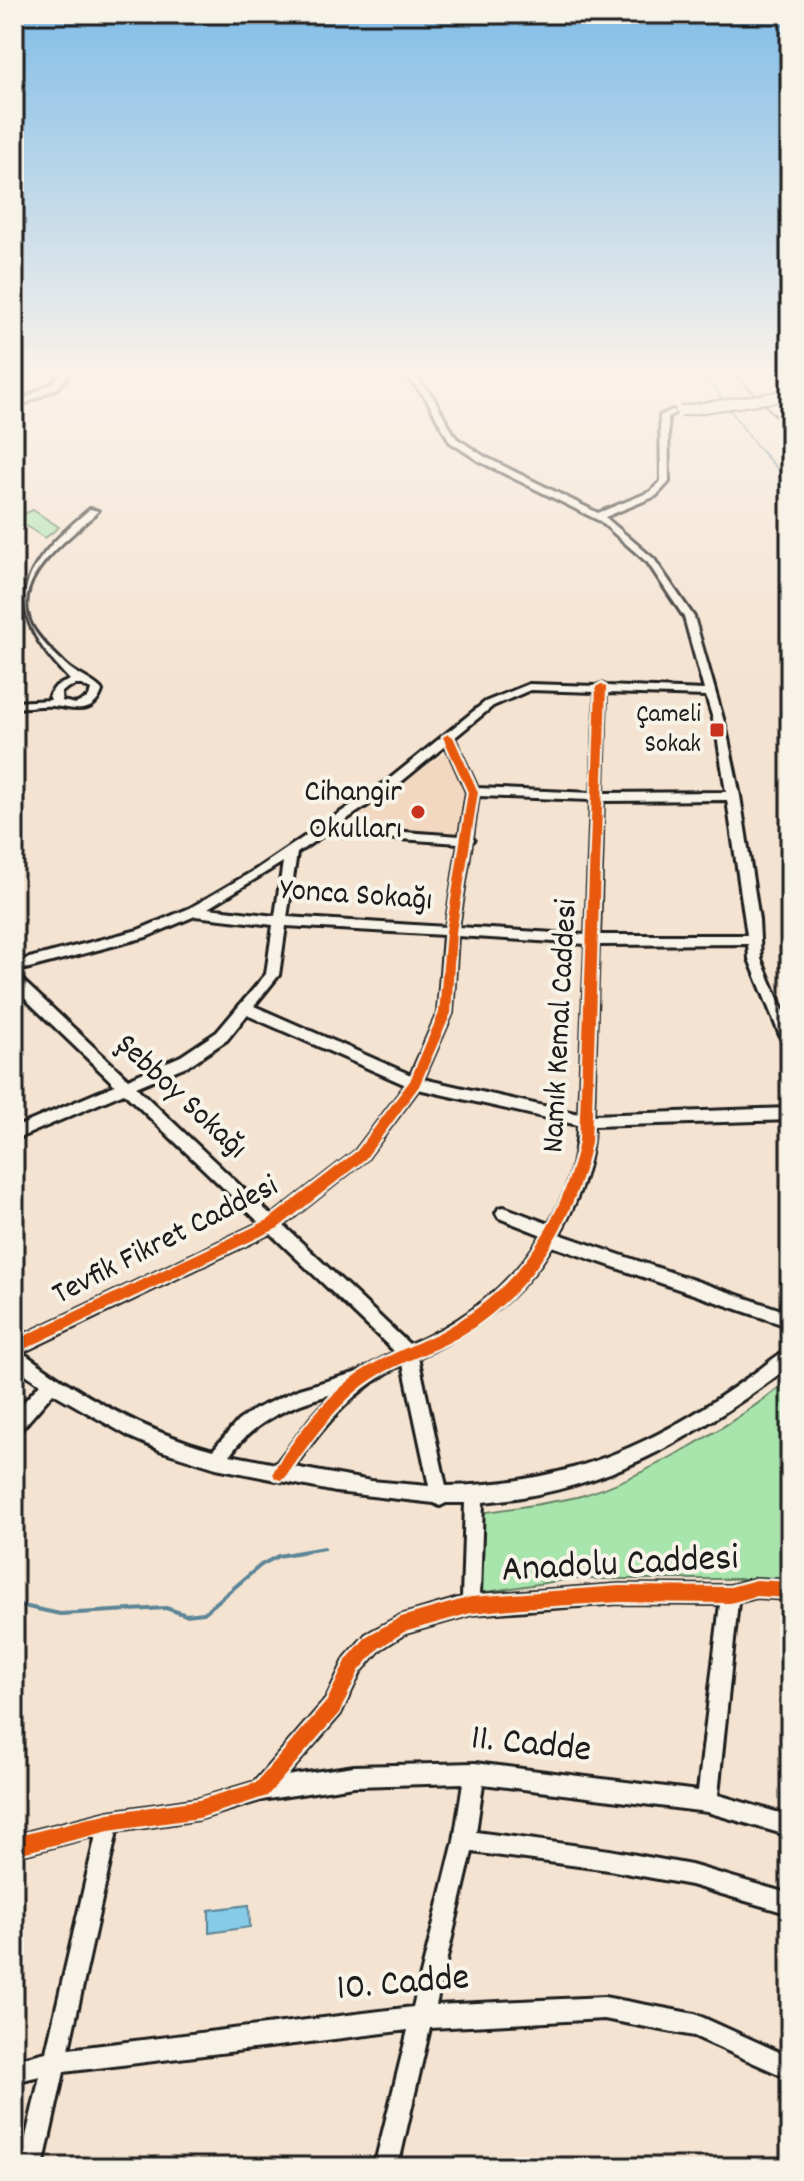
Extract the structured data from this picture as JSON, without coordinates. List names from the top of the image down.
{
  "streets": {
    "street": [
      "Yonca Sokağı",
      "Namık Kemal Caddesi",
      "Şebboy Sokağı",
      "Tevfik Fikret Caddesi",
      "Anadolu Caddesi",
      "11. Cadde",
      "10. Cadde"
    ]
  },
  "crossings": [
    ["Yonca Sokağı", "Namık Kemal Caddesi"],
    ["Yonca Sokağı", "Tevfik Fikret Caddesi"],
    ["Namık Kemal Caddesi", "Şebboy Sokağı"],
    ["Şebboy Sokağı", "Tevfik Fikret Caddesi"],
    ["Anadolu Caddesi", "11. Cadde"]
  ],
  "places": {
    "transit": ["Çameli Sokak"],
    "other": ["Cihangir Okulları"]
  }
}
